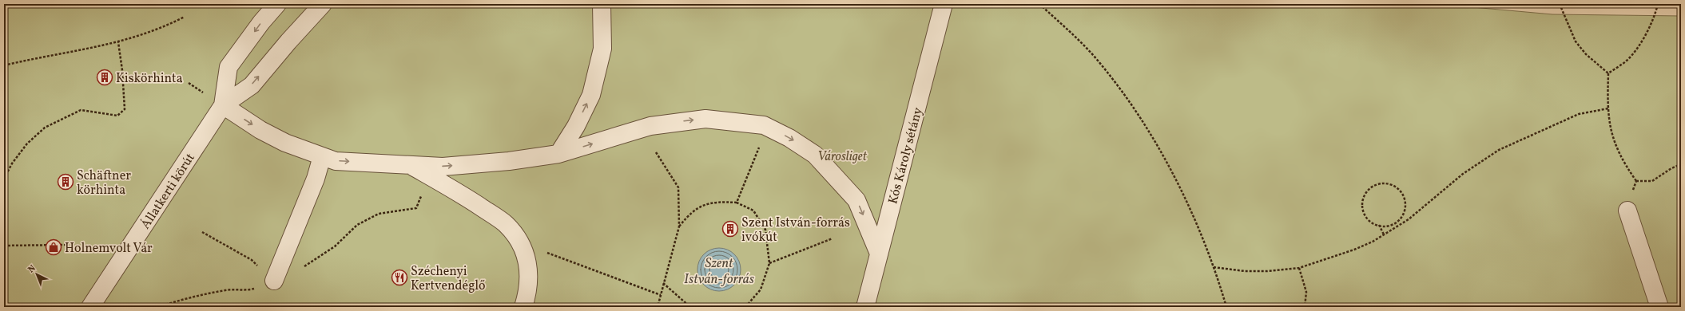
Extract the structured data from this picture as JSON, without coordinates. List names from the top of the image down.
{
  "streets": {
    "street": ["Kós Károly sétány", "Állatkerti körút"]
  },
  "water": ["Szent István-forrás"],
  "parks": ["Városliget"],
  "places": {
    "building": ["Kiskörhinta", "Schäftner körhinta", "Szent István-forrás ivókút"],
    "shop": ["Holnemvolt Vár"],
    "restaurant": ["Széchenyi Kertvendéglő"]
  },
  "north": "top left"
}
